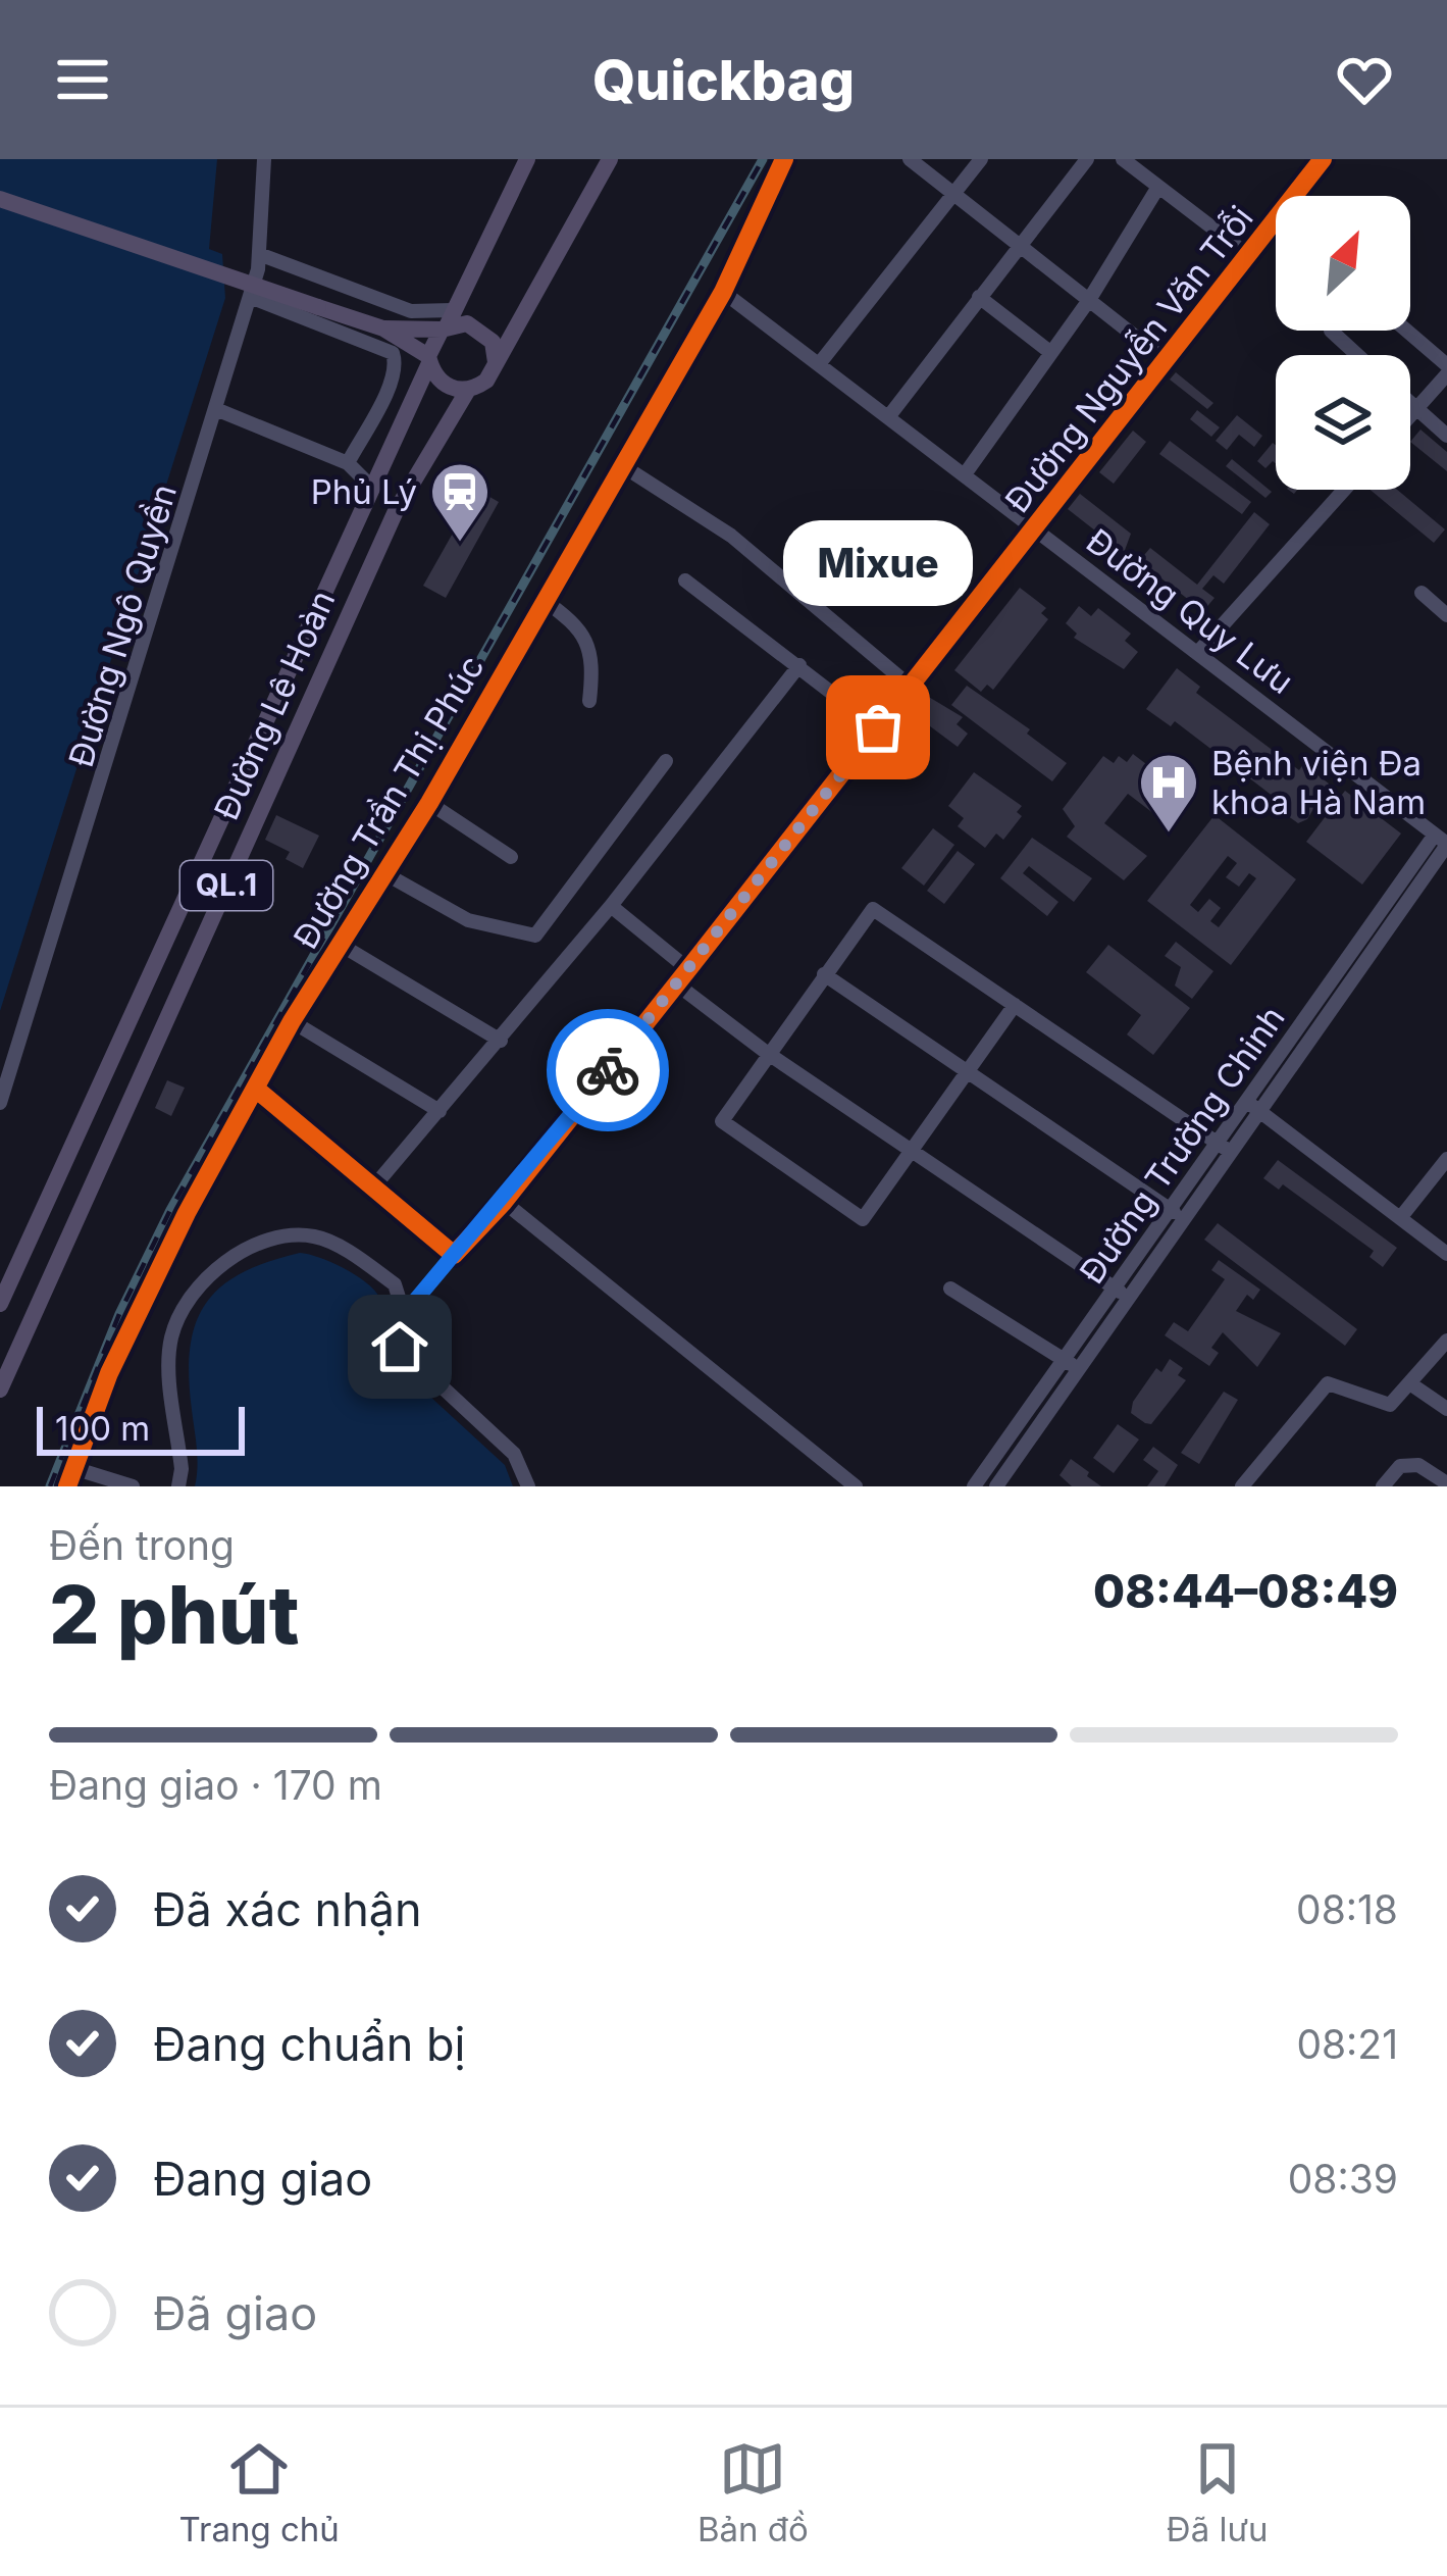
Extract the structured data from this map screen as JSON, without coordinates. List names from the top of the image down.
{
  "streets": {
    "main road": ["Đường Lê Hoàn", "QL.1"],
    "street": [
      "Đường Nguyễn Văn Trỗi",
      "Đường Quy Lưu",
      "Đường Ngô Quyền",
      "Đường Trần Thị Phúc",
      "Đường Trường Chinh"
    ]
  },
  "crossings": [
    ["Đường Nguyễn Văn Trỗi", "Đường Quy Lưu"],
    ["Đường Quy Lưu", "Đường Trần Thị Phúc"],
    ["Đường Quy Lưu", "Đường Trường Chinh"]
  ],
  "places": {
    "station": ["Phủ Lý"],
    "other": ["Mixue"],
    "hospital": ["Bệnh viện Đa khoa Hà Nam"]
  },
  "scale_bar": "100 m",
  "north": "top right",
  "page": {
    "header": "Quickbag",
    "bubble": "Mixue",
    "scale": "100 m",
    "heading": ["2 phút", "Đến trong", "08:44–08:49"],
    "bar": "Đang giao · 170 m",
    "list": [
      ["Đã xác nhận", "08:18"],
      ["Đang chuẩn bị", "08:21"],
      ["Đang giao", "08:39"],
      "Đã giao"
    ],
    "tabs": ["Trang chủ", "Bản đồ", "Đã lưu"]
  }
}
